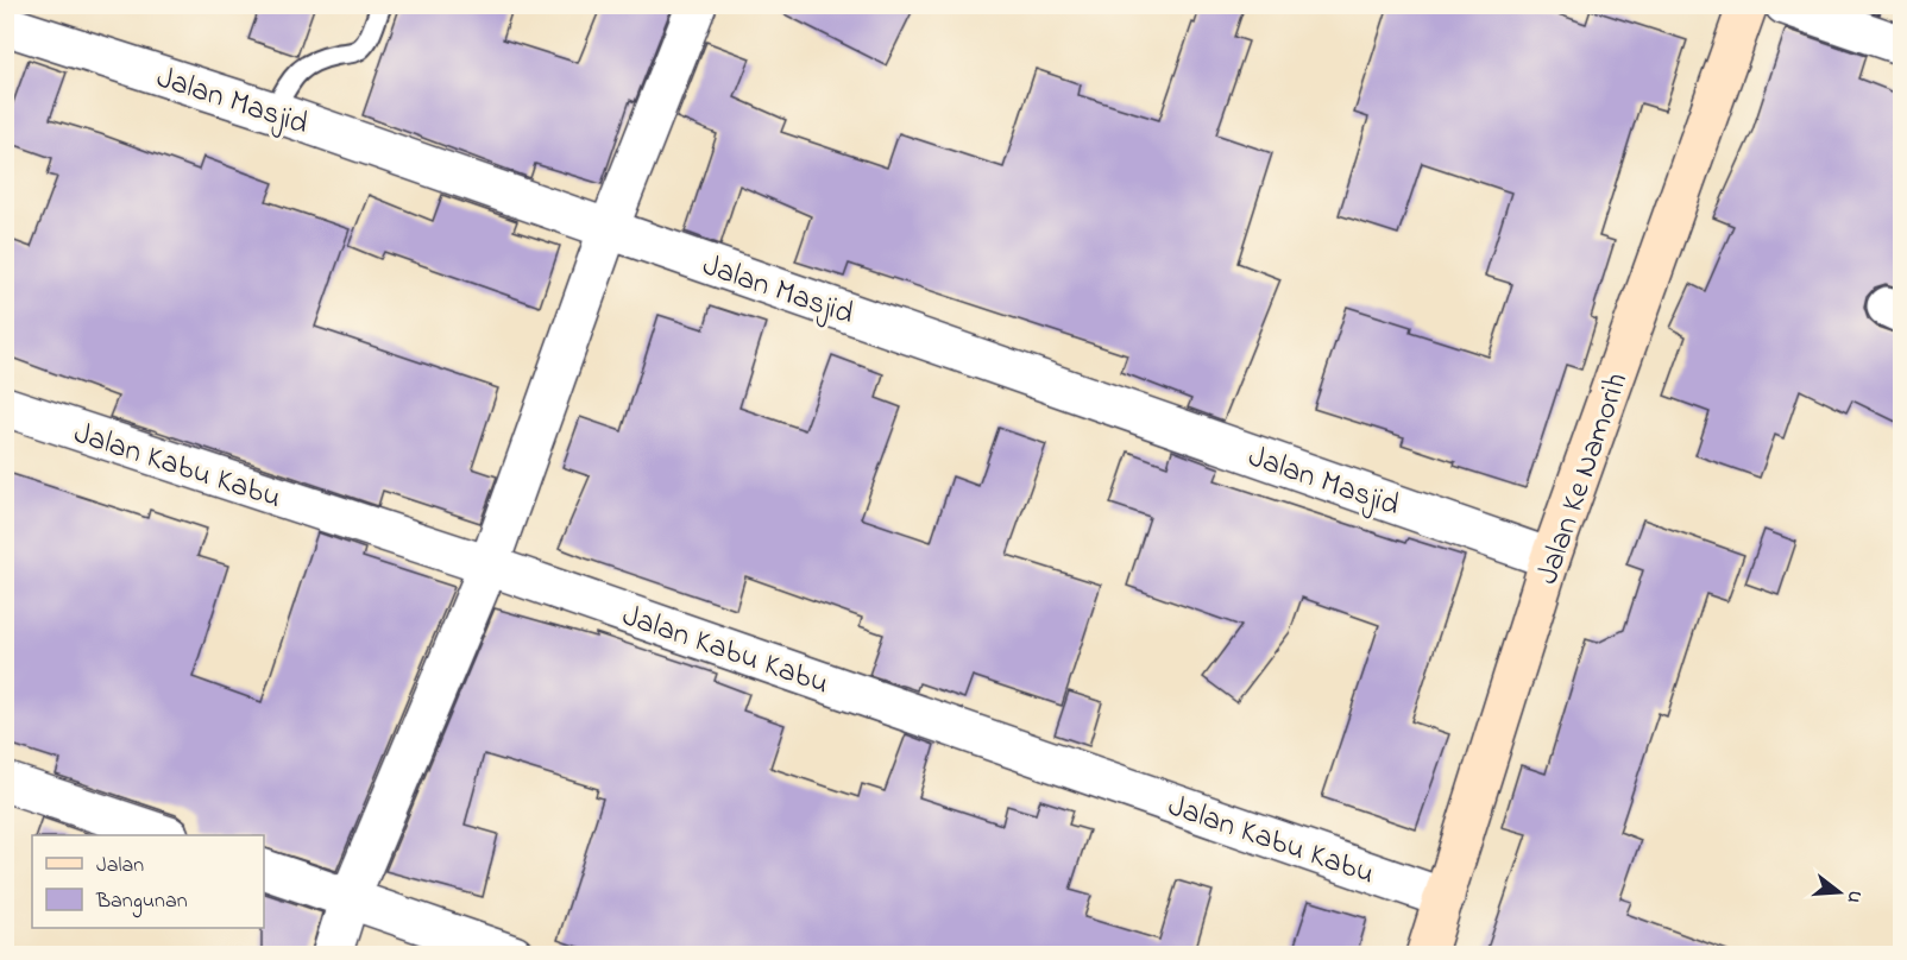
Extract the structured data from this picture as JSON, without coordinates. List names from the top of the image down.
{
  "streets": {
    "street": ["Jalan Masjid", "Jalan Kabu Kabu", "Jalan Ke Namorih"]
  },
  "crossings": [
    ["Jalan Masjid", "Jalan Ke Namorih"],
    ["Jalan Kabu Kabu", "Jalan Ke Namorih"]
  ],
  "legend": ["Jalan", "Bangunan"],
  "north": "right"
}
